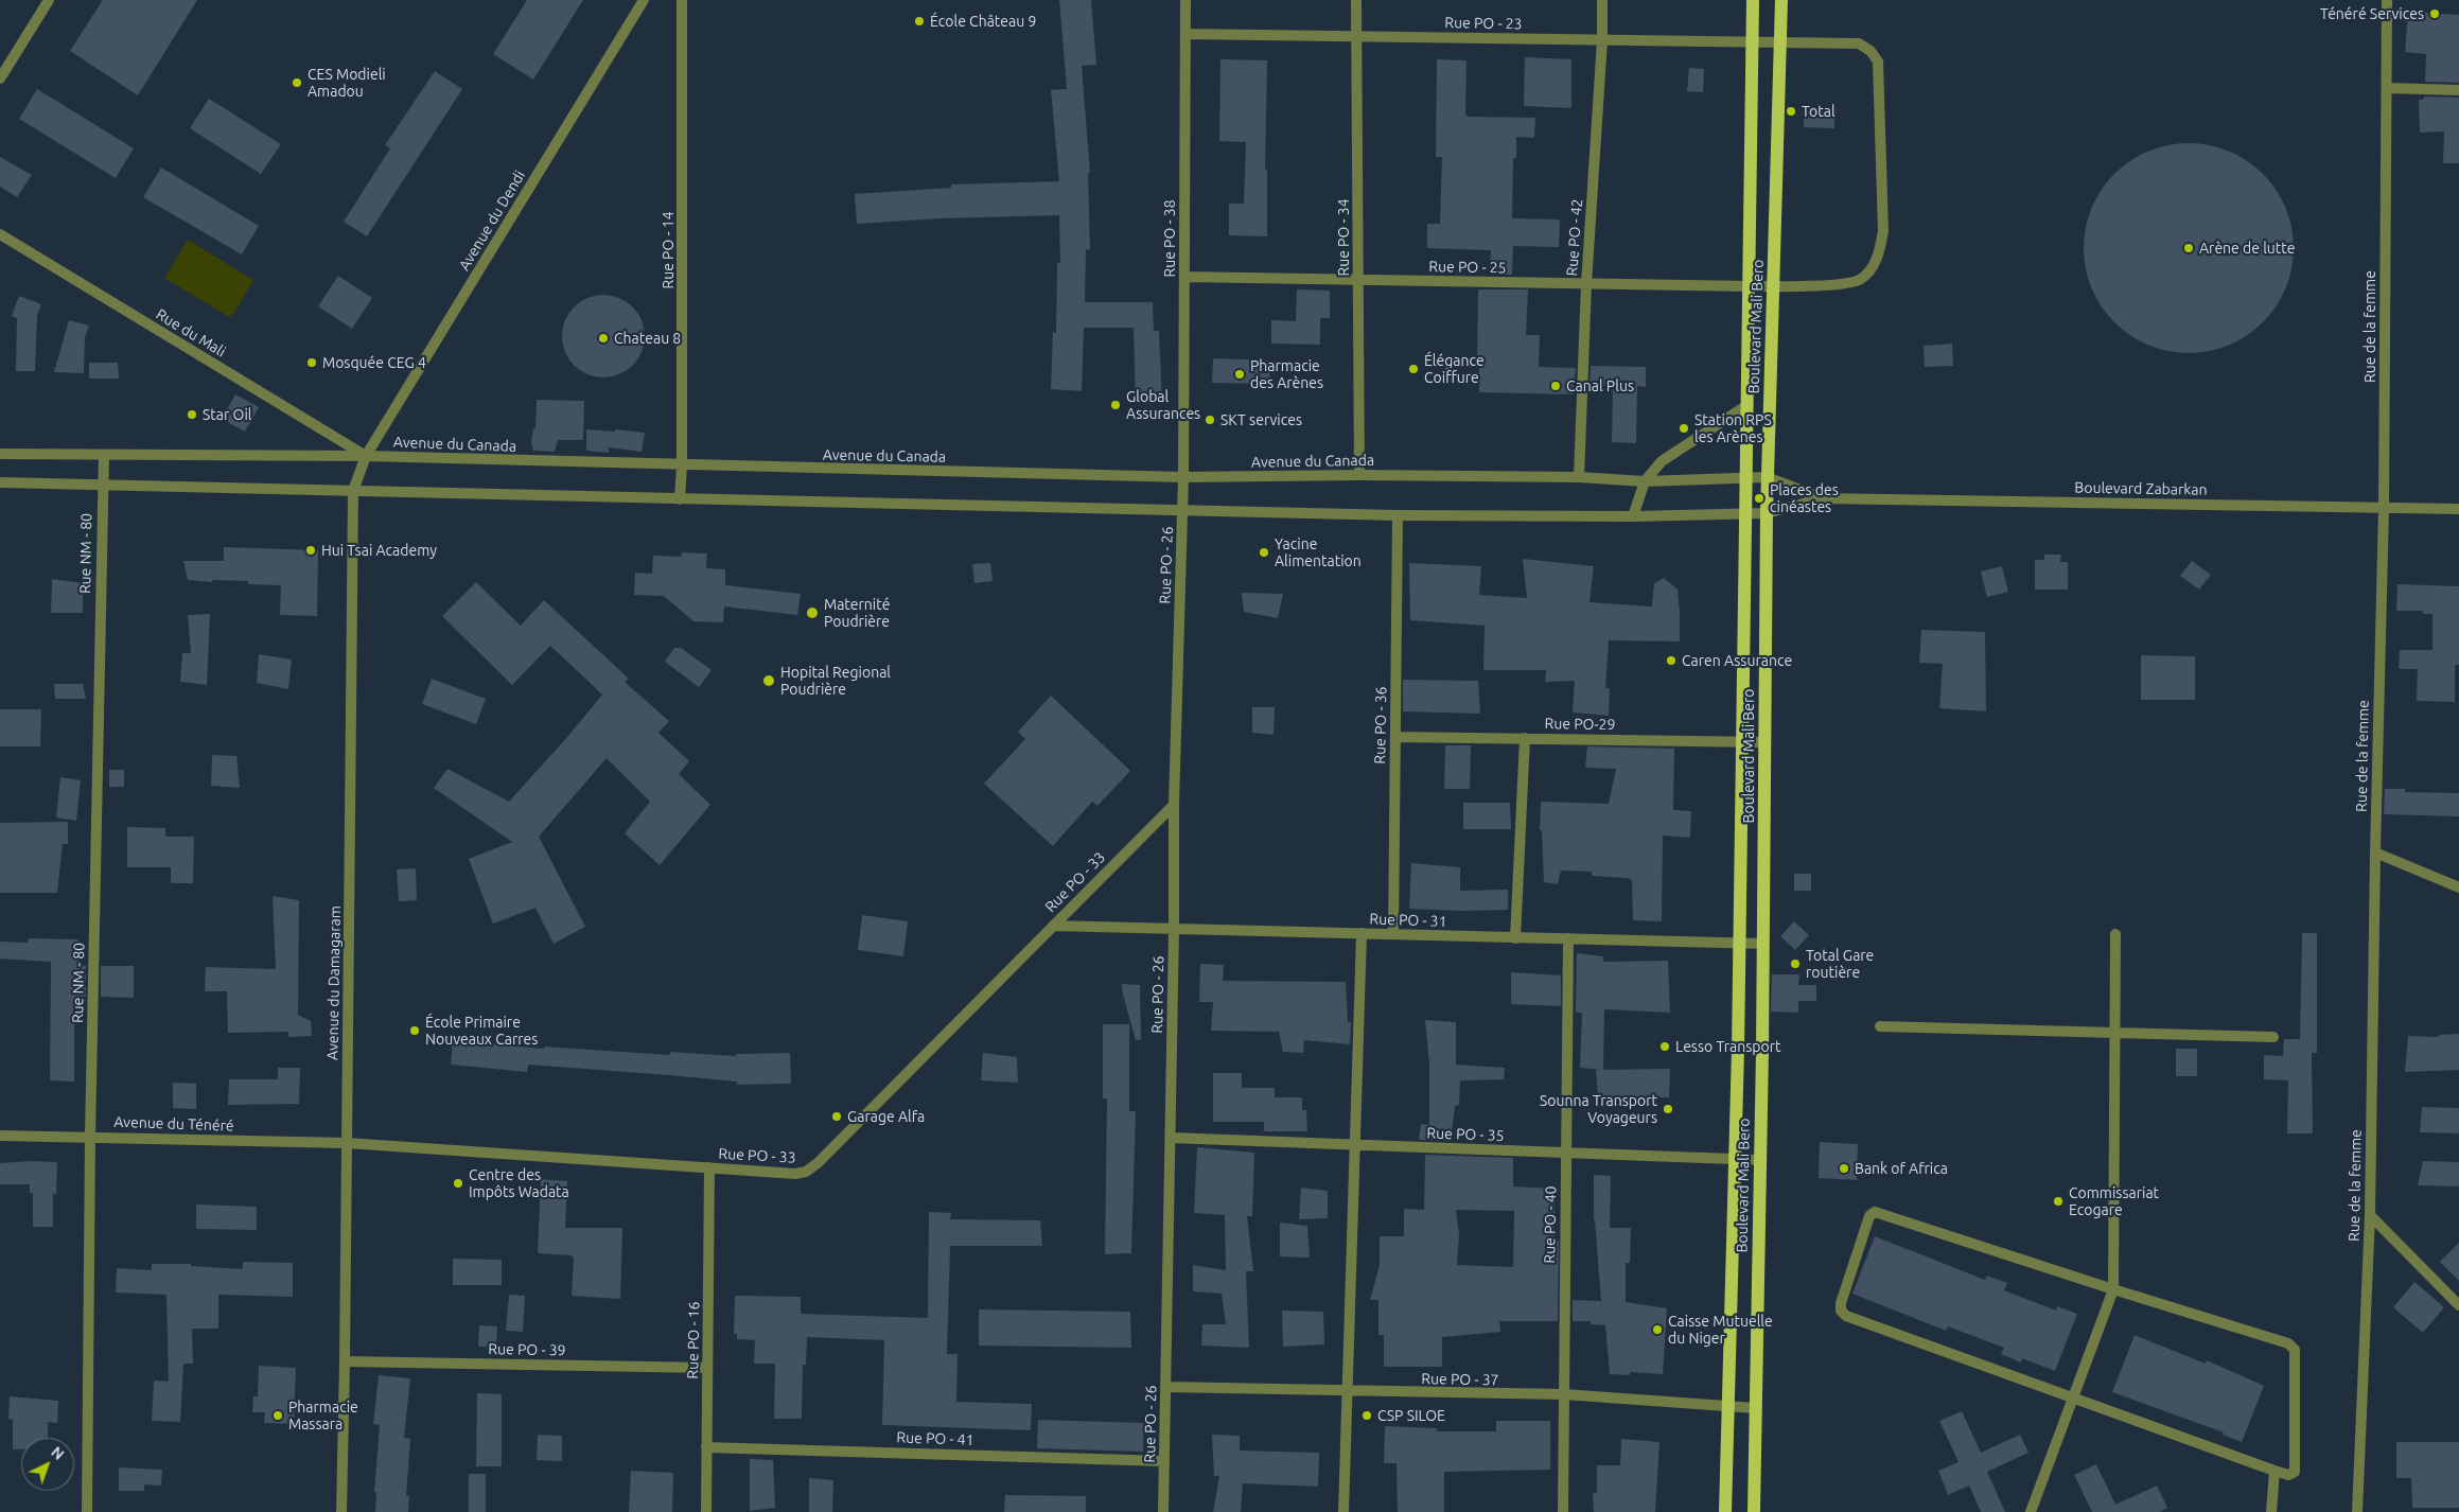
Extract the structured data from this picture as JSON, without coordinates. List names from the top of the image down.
{
  "streets": {
    "main road": ["Boulevard Mali Bero"],
    "street": [
      "Rue PO - 23",
      "Avenue du Dendi",
      "Rue PO - 34",
      "Rue PO - 42",
      "Rue PO - 38",
      "Rue PO - 14",
      "Rue PO - 25",
      "Rue de la femme",
      "Rue du Mali",
      "Avenue du Canada",
      "Boulevard Zabarkan",
      "Rue NM - 80",
      "Rue PO - 26",
      "Rue PO-29",
      "Rue PO - 36",
      "Rue PO - 33",
      "Rue PO - 31",
      "Avenue du Damagaram",
      "Avenue du Ténéré",
      "Rue PO - 35",
      "Rue PO - 40",
      "Rue PO - 16",
      "Rue PO - 39",
      "Rue PO - 37",
      "Rue PO - 41"
    ]
  },
  "crossings": [
    ["Rue PO - 23", "Rue PO - 34"],
    ["Rue PO - 23", "Rue PO - 42"],
    ["Rue PO - 23", "Rue PO - 38"],
    ["Rue PO - 23", "Rue PO - 25"],
    ["Rue PO - 23", "Boulevard Mali Bero"],
    ["Avenue du Dendi", "Rue du Mali"],
    ["Avenue du Dendi", "Avenue du Canada"],
    ["Avenue du Dendi", "Avenue du Damagaram"],
    ["Rue PO - 34", "Rue PO - 25"],
    ["Rue PO - 34", "Avenue du Canada"],
    ["Rue PO - 42", "Rue PO - 25"],
    ["Rue PO - 42", "Avenue du Canada"],
    ["Rue PO - 38", "Rue PO - 25"],
    ["Rue PO - 38", "Avenue du Canada"],
    ["Rue PO - 38", "Rue PO - 26"],
    ["Rue PO - 14", "Avenue du Canada"],
    ["Rue PO - 25", "Boulevard Mali Bero"],
    ["Boulevard Mali Bero", "Avenue du Canada"],
    ["Boulevard Mali Bero", "Boulevard Zabarkan"],
    ["Boulevard Mali Bero", "Rue PO-29"],
    ["Boulevard Mali Bero", "Rue PO - 31"],
    ["Boulevard Mali Bero", "Rue PO - 35"],
    ["Boulevard Mali Bero", "Rue PO - 37"],
    ["Rue de la femme", "Boulevard Zabarkan"],
    ["Rue du Mali", "Avenue du Canada"],
    ["Rue du Mali", "Avenue du Damagaram"],
    ["Avenue du Canada", "Boulevard Zabarkan"],
    ["Avenue du Canada", "Rue NM - 80"],
    ["Avenue du Canada", "Rue PO - 26"],
    ["Avenue du Canada", "Avenue du Damagaram"],
    ["Rue NM - 80", "Avenue du Ténéré"],
    ["Rue PO - 26", "Rue PO - 33"],
    ["Rue PO - 26", "Rue PO - 31"],
    ["Rue PO - 26", "Rue PO - 35"],
    ["Rue PO - 26", "Rue PO - 37"],
    ["Rue PO - 26", "Rue PO - 41"],
    ["Rue PO-29", "Rue PO - 36"],
    ["Rue PO - 36", "Rue PO - 31"],
    ["Rue PO - 33", "Rue PO - 31"],
    ["Rue PO - 33", "Avenue du Damagaram"],
    ["Rue PO - 33", "Avenue du Ténéré"],
    ["Rue PO - 33", "Rue PO - 16"],
    ["Rue PO - 31", "Rue PO - 40"],
    ["Avenue du Damagaram", "Avenue du Ténéré"],
    ["Avenue du Damagaram", "Rue PO - 39"],
    ["Rue PO - 35", "Rue PO - 40"],
    ["Rue PO - 40", "Rue PO - 37"],
    ["Rue PO - 16", "Rue PO - 39"],
    ["Rue PO - 16", "Rue PO - 41"]
  ],
  "places": [
    "Ténéré Services",
    "École Château 9",
    "CES Modieli Amadou",
    "Total",
    "Arène de lutte",
    "Chateau 8",
    "Mosquée CEG 4",
    "Élégance Coiffure",
    "Pharmacie des Arènes",
    "Canal Plus",
    "Global Assurances",
    "Star Oil",
    "SKT services",
    "Station RPS les Arènes",
    "Places des cinéastes",
    "Hui Tsai Academy",
    "Yacine Alimentation",
    "Maternité Poudrière",
    "Caren Assurance",
    "Hopital Regional Poudrière",
    "Total Gare routière",
    "École Primaire Nouveaux Carres",
    "Lesso Transport",
    "Sounna Transport Voyageurs",
    "Garage Alfa",
    "Bank of Africa",
    "Centre des Impôts Wadata",
    "Commissariat Ecogare",
    "Caisse Mutuelle du Niger",
    "Pharmacie Massara",
    "CSP SILOE"
  ],
  "north": "top right"
}
